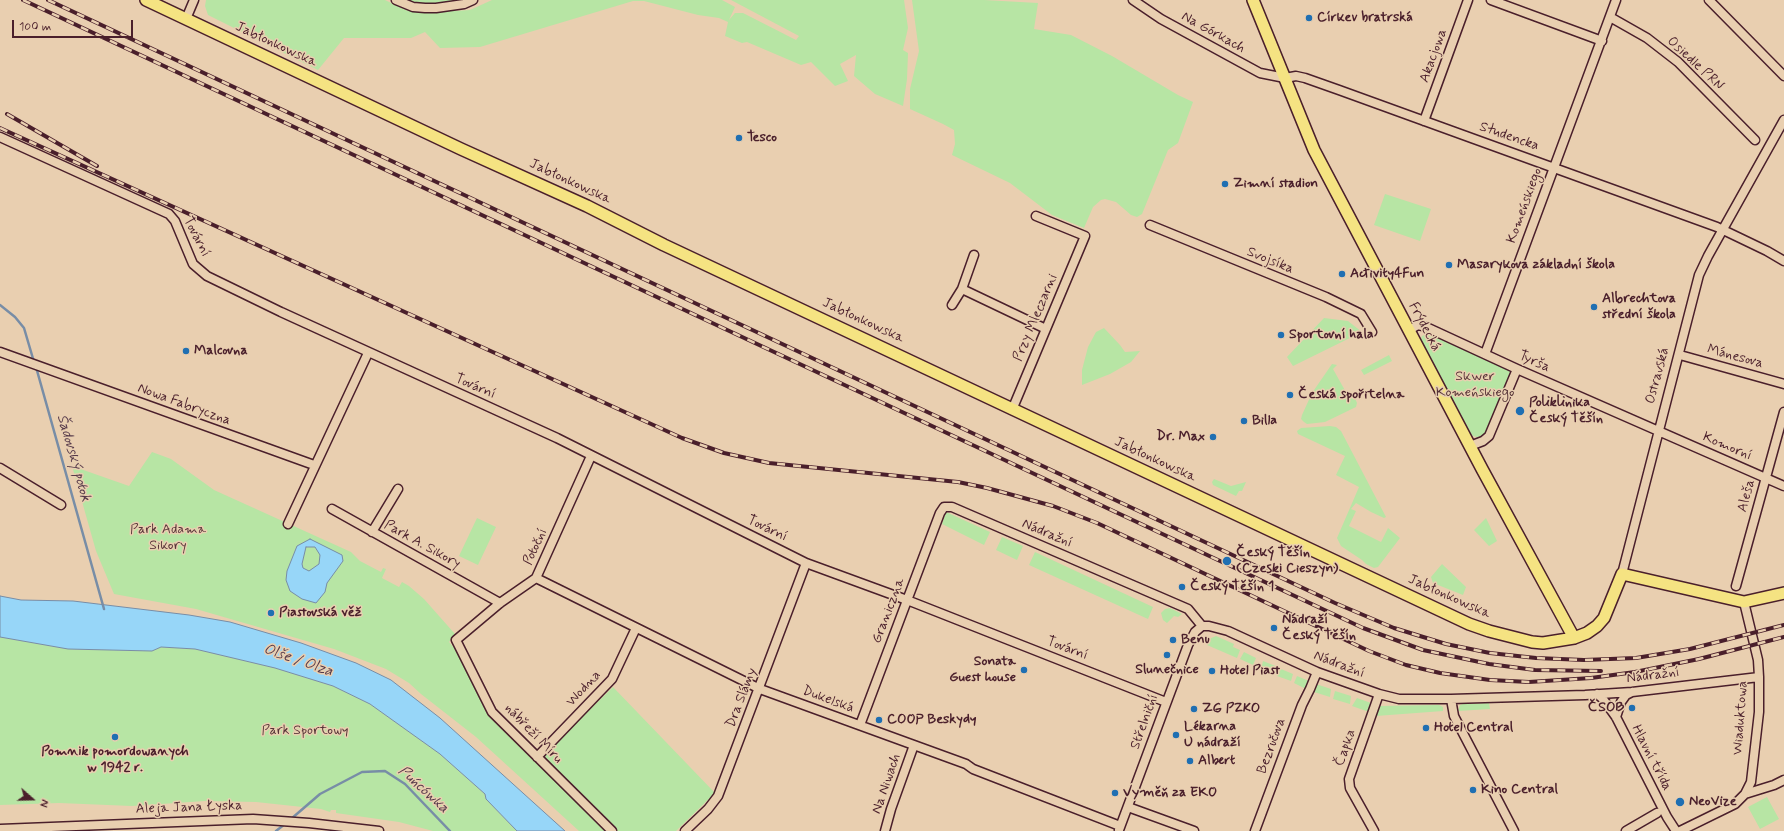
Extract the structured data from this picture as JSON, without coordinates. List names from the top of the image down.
{
  "streets": {
    "main road": ["Jabłonkowska", "Frýdecká", "Ostravská"],
    "street": [
      "Na Górkach",
      "Akacjowa",
      "Osiedle PRN",
      "Studencka",
      "Komeńskiego",
      "Tovární",
      "Svojsíka",
      "Przy Mleczarni",
      "Mánesova",
      "Tyrša",
      "Nowa Fabryczna",
      "Komorní",
      "Aleša",
      "Nádražní",
      "Park A. Sikory",
      "Potoční",
      "Graniczna",
      "Wodna",
      "Dra Slámy",
      "Dukelská",
      "Wiaduktowa",
      "Střelniční",
      "nábřeží Míru",
      "Bezručova",
      "Čapka",
      "Hlavní třída",
      "Na Niwach",
      "Aleja Jana Łyska"
    ]
  },
  "crossings": [
    ["Na Górkach", "Studencka"],
    ["Na Górkach", "Frýdecká"],
    ["Jabłonkowska", "Przy Mleczarni"],
    ["Jabłonkowska", "Frýdecká"],
    ["Jabłonkowska", "Ostravská"],
    ["Akacjowa", "Studencka"],
    ["Osiedle PRN", "Komeńskiego"],
    ["Studencka", "Komeńskiego"],
    ["Studencka", "Frýdecká"],
    ["Studencka", "Ostravská"],
    ["Komeńskiego", "Tyrša"],
    ["Tovární", "Potoční"],
    ["Tovární", "Graniczna"],
    ["Tovární", "Dra Slámy"],
    ["Tovární", "Střelniční"],
    ["Frýdecká", "Tyrša"],
    ["Frýdecká", "Ostravská"],
    ["Mánesova", "Ostravská"],
    ["Tyrša", "Ostravská"],
    ["Tyrša", "Komorní"],
    ["Ostravská", "Komorní"],
    ["Komorní", "Aleša"],
    ["Nádražní", "Graniczna"],
    ["Nádražní", "Wiaduktowa"],
    ["Nádražní", "Střelniční"],
    ["Nádražní", "Bezručova"],
    ["Nádražní", "Čapka"],
    ["Nádražní", "Hlavní třída"],
    ["Park A. Sikory", "Potoční"],
    ["Potoční", "Dukelská"],
    ["Potoční", "nábřeží Míru"],
    ["Graniczna", "Dukelská"],
    ["Wodna", "Dukelská"],
    ["Wodna", "nábřeží Míru"],
    ["Dra Slámy", "Dukelská"],
    ["Dukelská", "Střelniční"],
    ["Dukelská", "Na Niwach"]
  ],
  "water": ["Šadovský potok", "Olše / Olza", "Puńcówka"],
  "parks": ["Skwer Komeńskiego", "Park Adama Sikory", "Park Sportowy"],
  "places": [
    "Církev bratrská",
    "Tesco",
    "Zimní stadion",
    "Masarykova základní škola",
    "Activity4Fun",
    "Albrechtova střední škola",
    "Sportovní hala",
    "Malcovna",
    "Česká spořitelna",
    "Poliklinika Český Těšín",
    "Billa",
    "Dr. Max",
    "Český Těšín (Czeski Cieszyn)",
    "Český Těšín 1",
    "Piastovská věž",
    "Nádraží Český Těšín",
    "Benu",
    "Slunečnice",
    "Sonata Guest house",
    "Hotel Piast",
    "ČSOB",
    "ZG PZKO",
    "COOP Beskydy",
    "Hotel Central",
    "Lékarna U nádraží",
    "Pomnik pomordowanych w 1942 r.",
    "Albert",
    "Kino Central",
    "Vyměň za EKO",
    "NeoVize"
  ],
  "scale_bar": "100 m",
  "north": "right"
}
